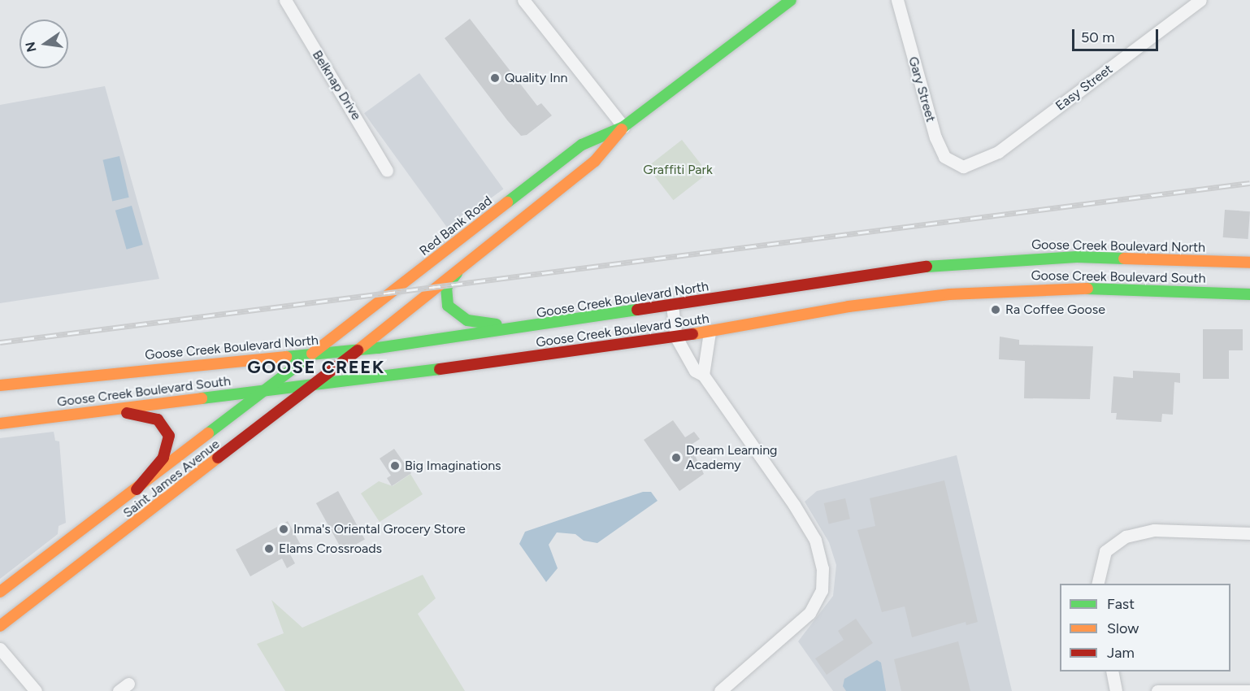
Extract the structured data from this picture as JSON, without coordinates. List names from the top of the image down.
{
  "streets": {
    "main road": [
      "Red Bank Road",
      "Goose Creek Boulevard North",
      "Goose Creek Boulevard South",
      "Saint James Avenue"
    ],
    "street": ["Belknap Drive", "Easy Street", "Gary Street"]
  },
  "crossings": [
    ["Easy Street", "Gary Street"],
    ["Red Bank Road", "Goose Creek Boulevard North"],
    ["Red Bank Road", "Saint James Avenue"],
    ["Goose Creek Boulevard North", "Saint James Avenue"],
    ["Goose Creek Boulevard South", "Saint James Avenue"]
  ],
  "districts": ["GOOSE CREEK"],
  "parks": ["Graffiti Park"],
  "places": [
    "Quality Inn",
    "Ra Coffee Goose",
    "Dream Learning Academy",
    "Big Imaginations",
    "Inma's Oriental Grocery Store",
    "Elams Crossroads"
  ],
  "legend": ["Fast", "Slow", "Jam"],
  "scale_bar": "50 m",
  "north": "left"
}
